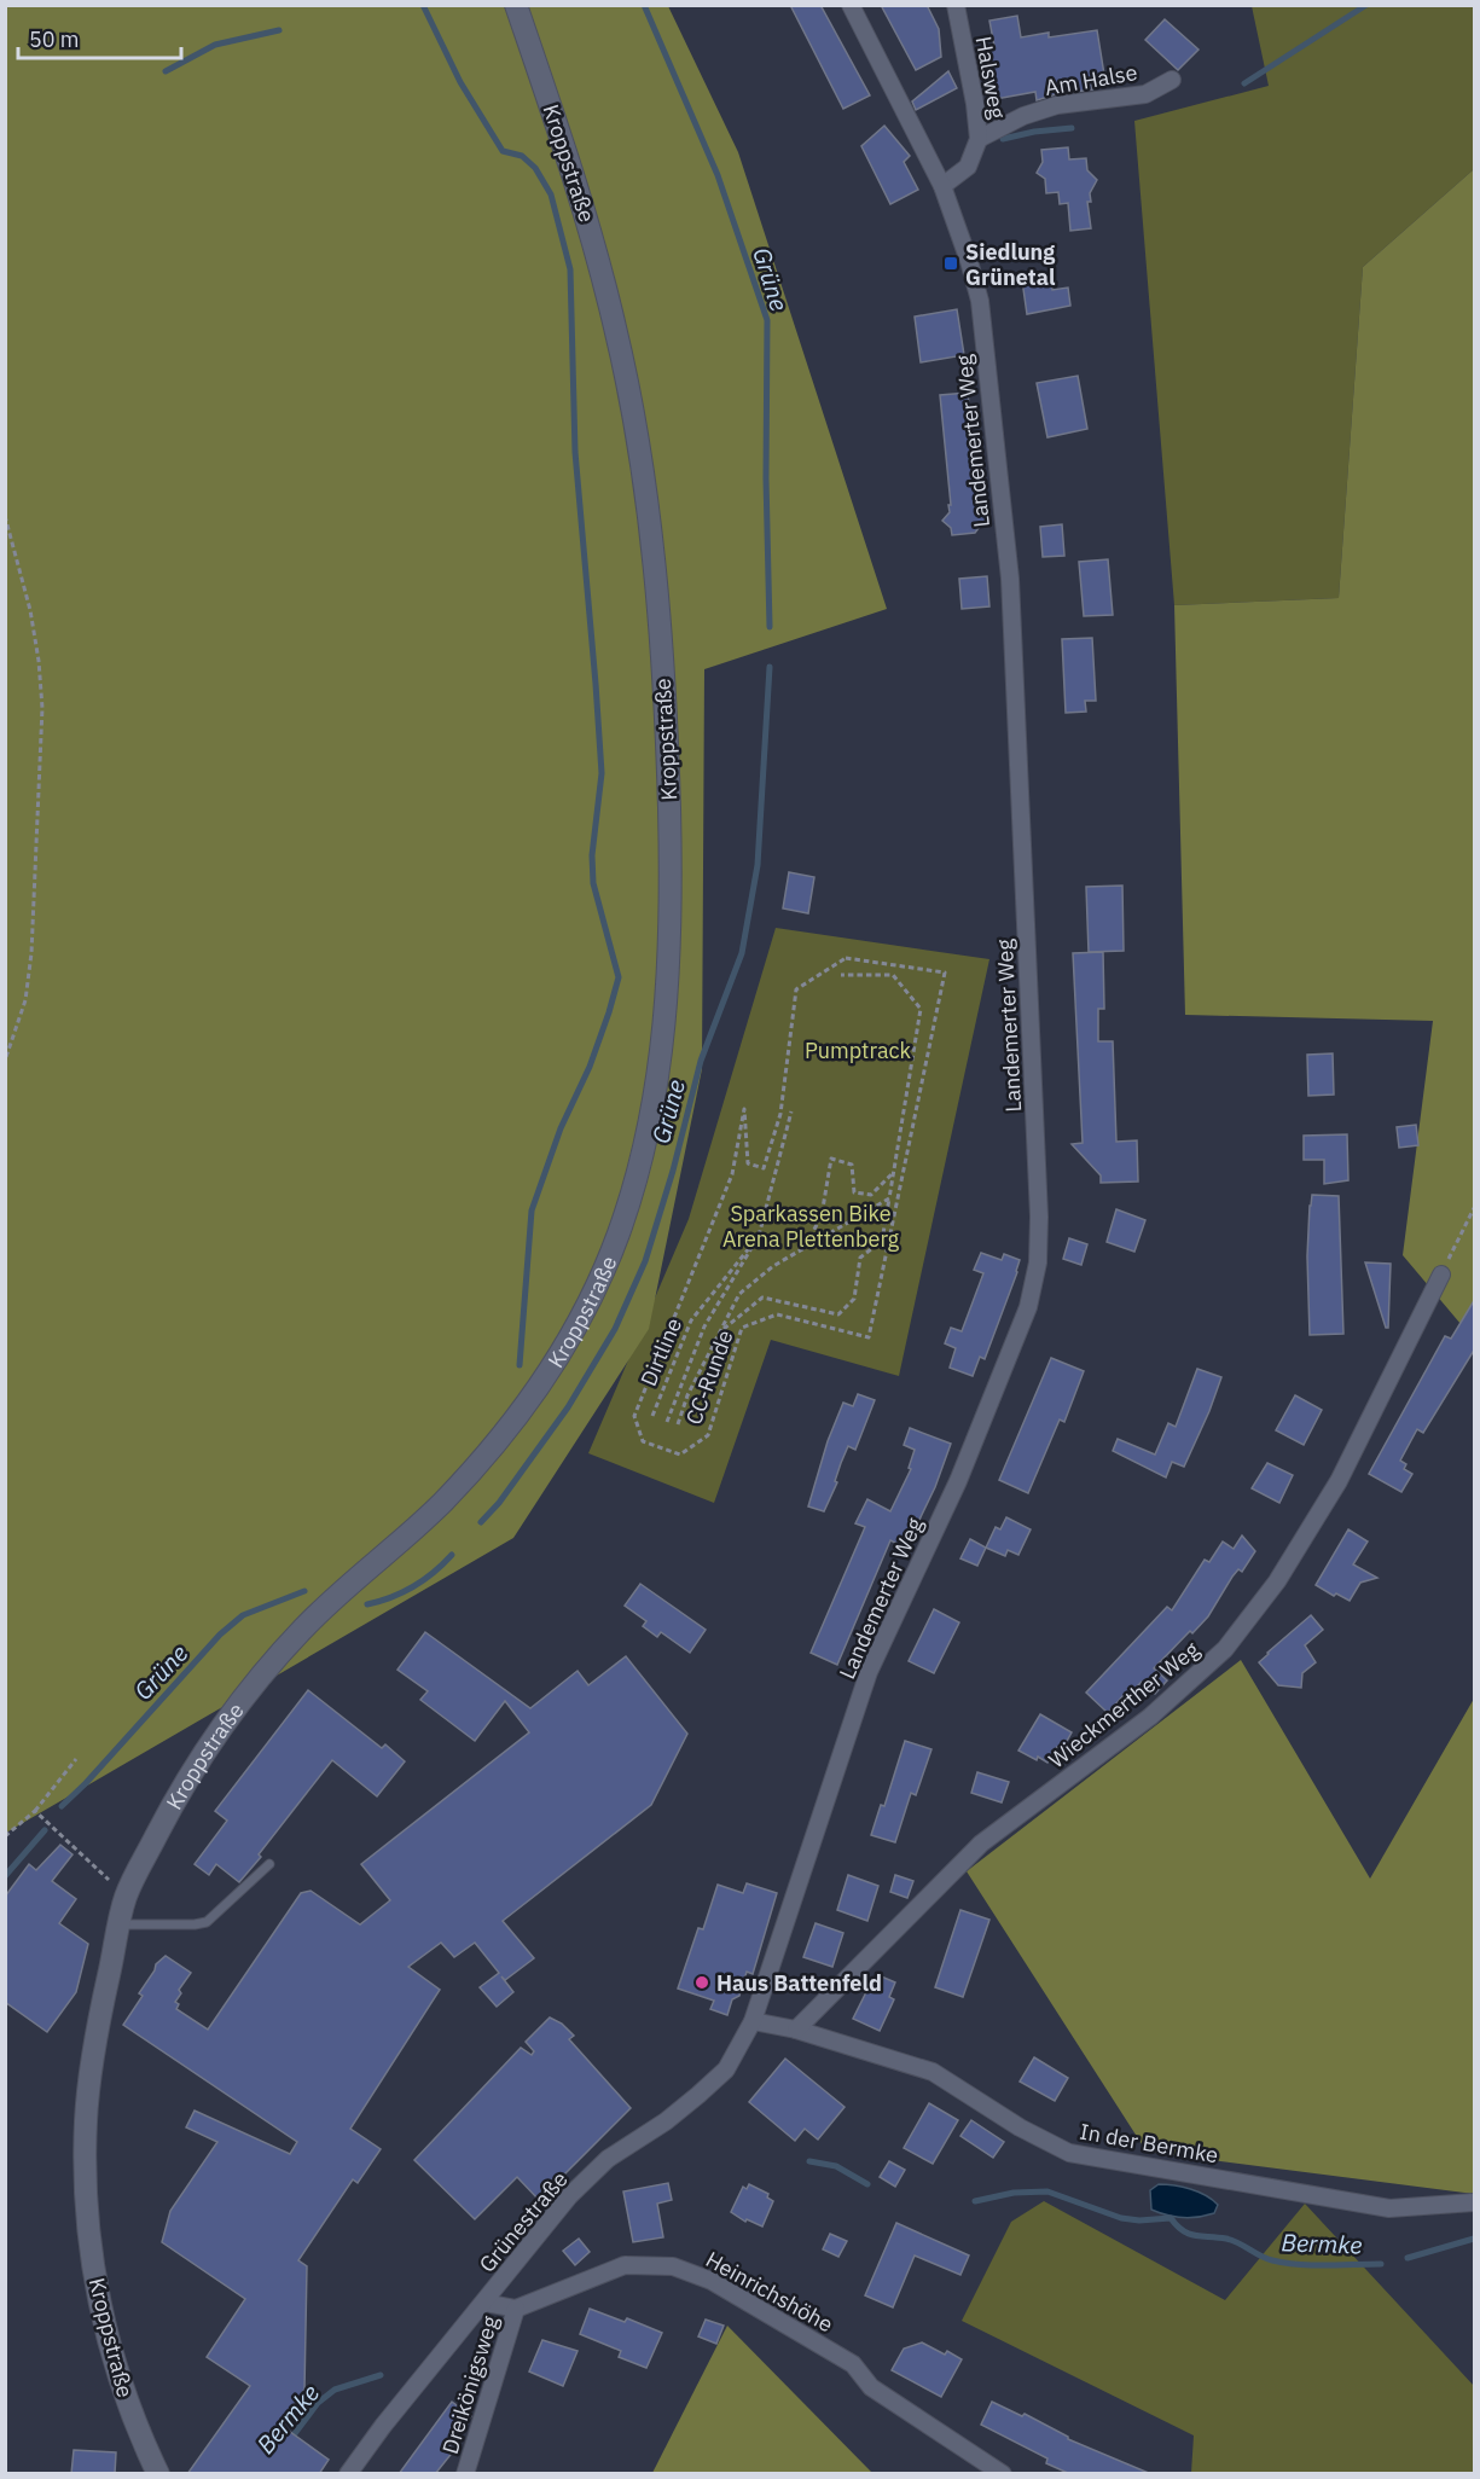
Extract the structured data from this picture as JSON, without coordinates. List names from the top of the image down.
{
  "streets": {
    "street": [
      "Halsweg",
      "Am Halse",
      "Kroppstraße",
      "Landemerter Weg",
      "Wieckmerther Weg",
      "In der Bermke",
      "Grünestraße",
      "Heinrichshöhe",
      "Dreikönigsweg"
    ],
    "path": ["Dirtline", "CC-Runde"]
  },
  "crossings": [
    ["Halsweg", "Am Halse"],
    ["Halsweg", "Landemerter Weg"],
    ["Landemerter Weg", "Grünestraße"],
    ["Wieckmerther Weg", "In der Bermke"],
    ["Heinrichshöhe", "Dreikönigsweg"]
  ],
  "water": ["Grüne", "Bermke"],
  "parks": ["Pumptrack", "Sparkassen Bike Arena Plettenberg"],
  "places": {
    "transit": ["Siedlung Grünetal"],
    "other": ["Haus Battenfeld"]
  },
  "scale_bar": "50 m"
}
